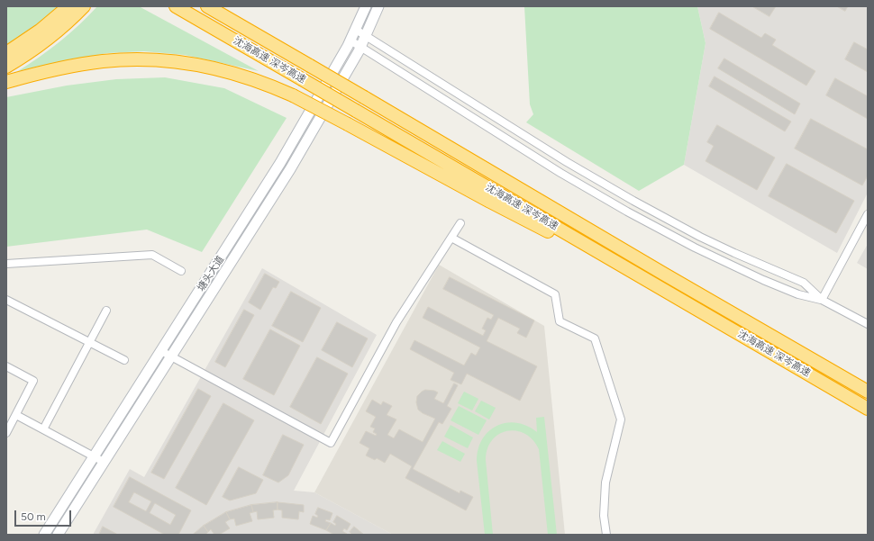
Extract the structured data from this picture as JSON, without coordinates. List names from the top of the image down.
{
  "streets": {
    "highway": ["沈海高速 深岑高速"],
    "main road": ["塘头大道"]
  },
  "scale_bar": "50 m"
}
